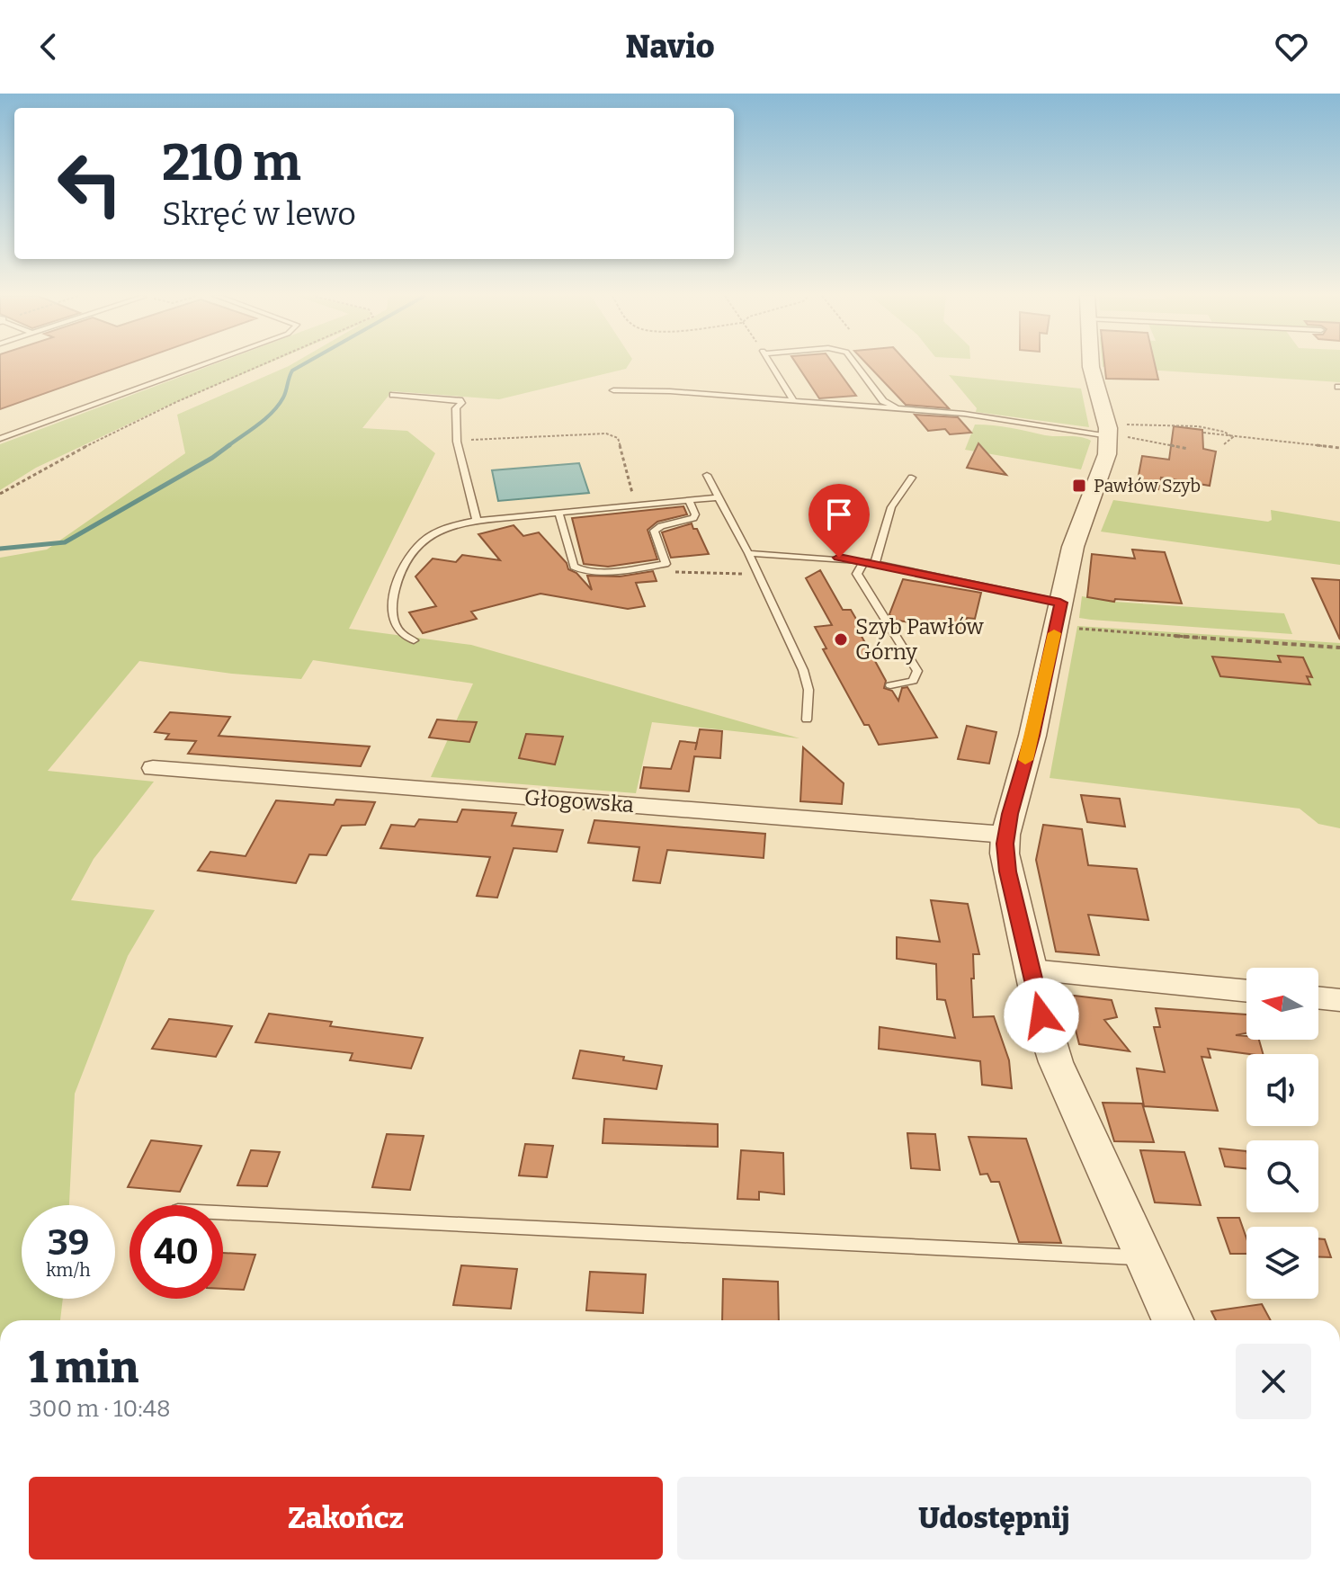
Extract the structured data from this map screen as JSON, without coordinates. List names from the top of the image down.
{
  "streets": {
    "street": ["Głogowska"]
  },
  "places": {
    "transit": ["Pawłów Szyb"],
    "other": ["Szyb Pawłów Górny"]
  },
  "north": "left",
  "page": {
    "header": "Navio",
    "turn": ["210 m", "Skręć w lewo"],
    "speed": "39 km/h",
    "limit": "40",
    "heading": ["1 min", "300 m · 10:48"],
    "buttons": ["Zakończ", "Udostępnij"]
  }
}
